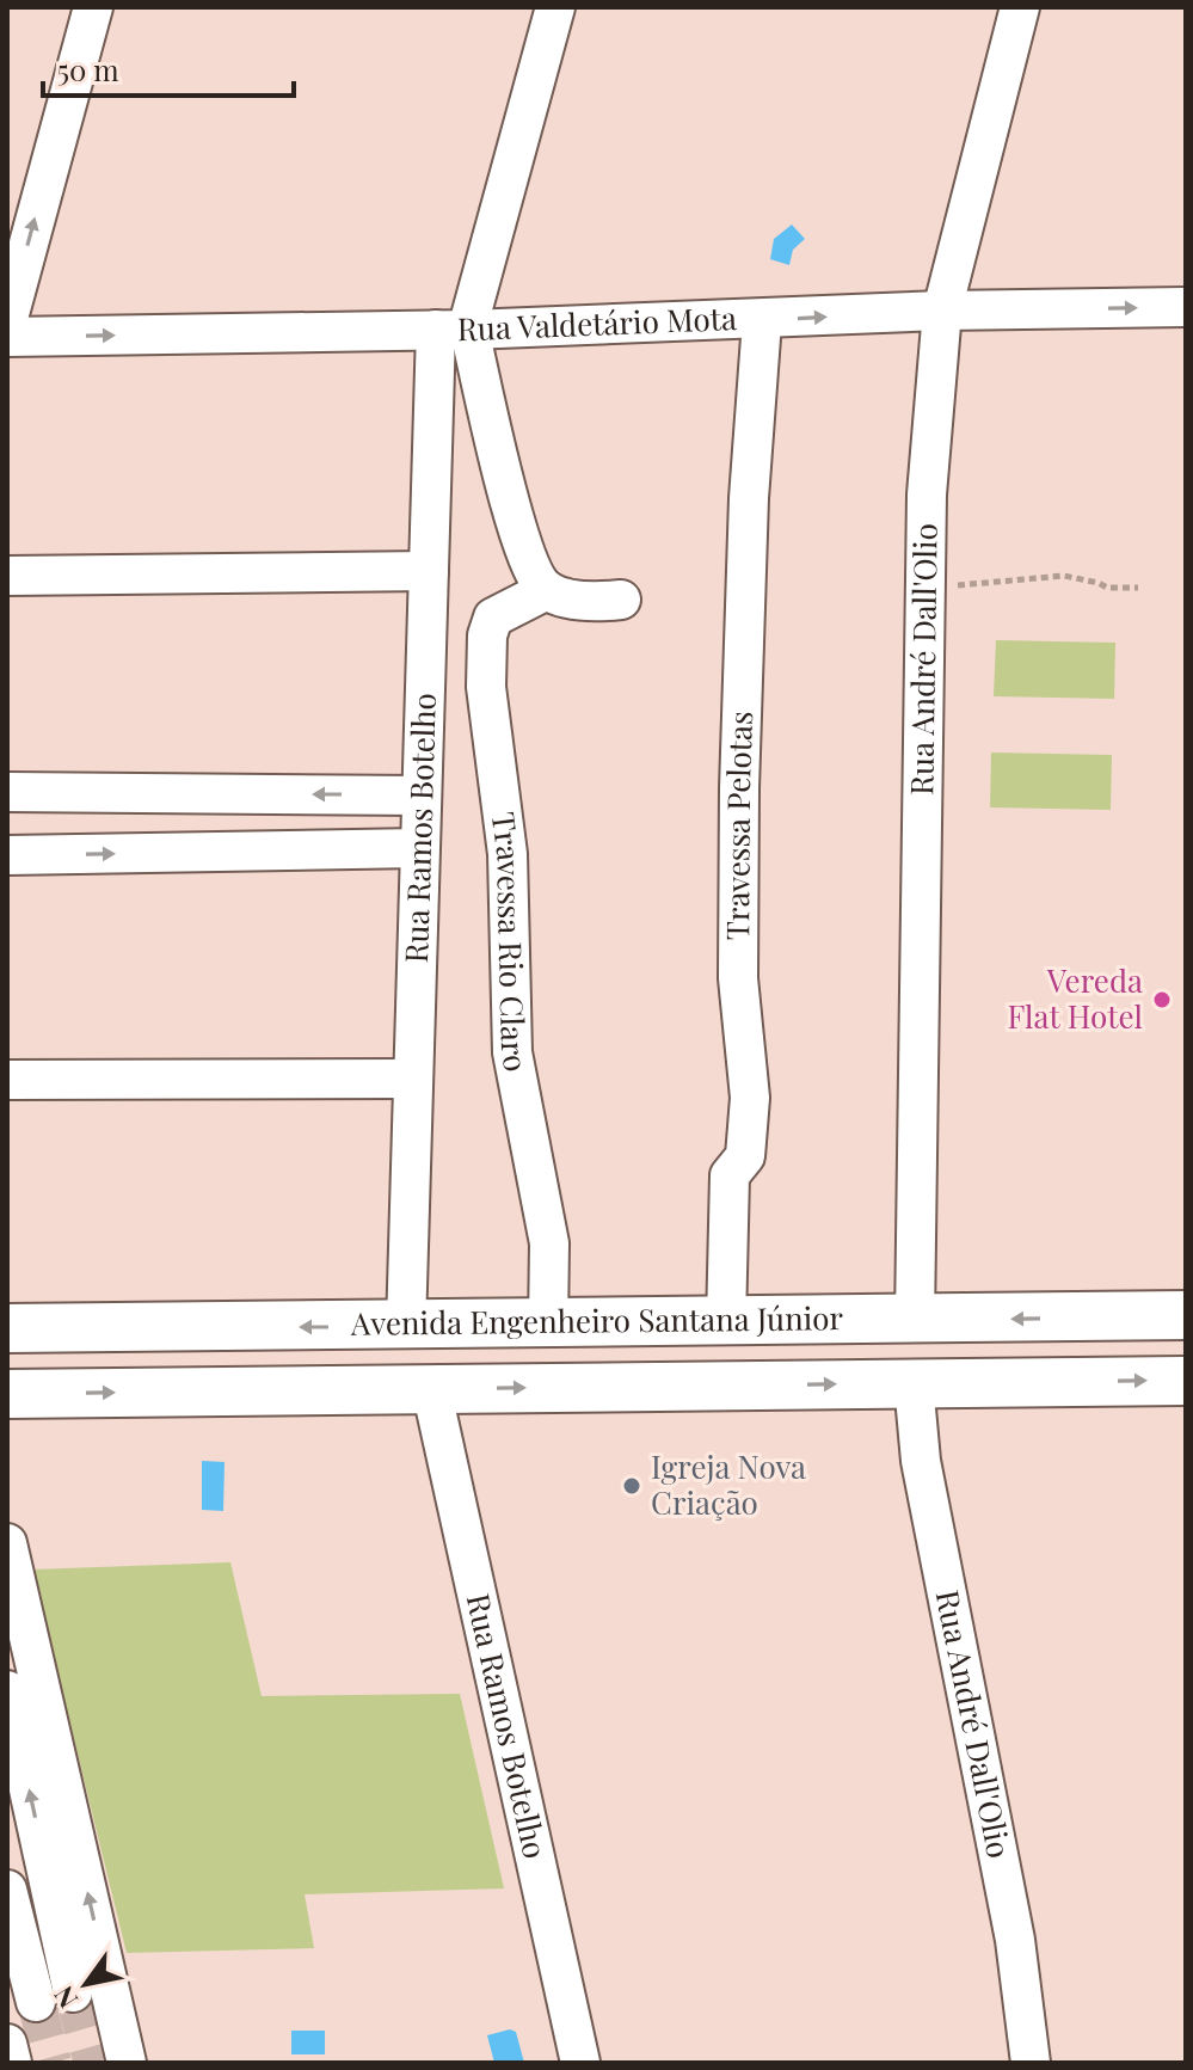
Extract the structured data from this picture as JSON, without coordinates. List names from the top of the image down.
{
  "streets": {
    "main road": ["Avenida Engenheiro Santana Júnior"],
    "street": [
      "Rua Valdetário Mota",
      "Rua André Dall'Olio",
      "Travessa Pelotas",
      "Rua Ramos Botelho",
      "Travessa Rio Claro"
    ]
  },
  "crossings": [
    ["Rua Valdetário Mota", "Rua André Dall'Olio"],
    ["Rua Valdetário Mota", "Travessa Pelotas"],
    ["Rua Valdetário Mota", "Rua Ramos Botelho"],
    ["Rua André Dall'Olio", "Avenida Engenheiro Santana Júnior"],
    ["Travessa Pelotas", "Avenida Engenheiro Santana Júnior"],
    ["Rua Ramos Botelho", "Avenida Engenheiro Santana Júnior"],
    ["Travessa Rio Claro", "Avenida Engenheiro Santana Júnior"]
  ],
  "places": ["Vereda Flat Hotel", "Igreja Nova Criação"],
  "scale_bar": "50 m",
  "north": "bottom left"
}
